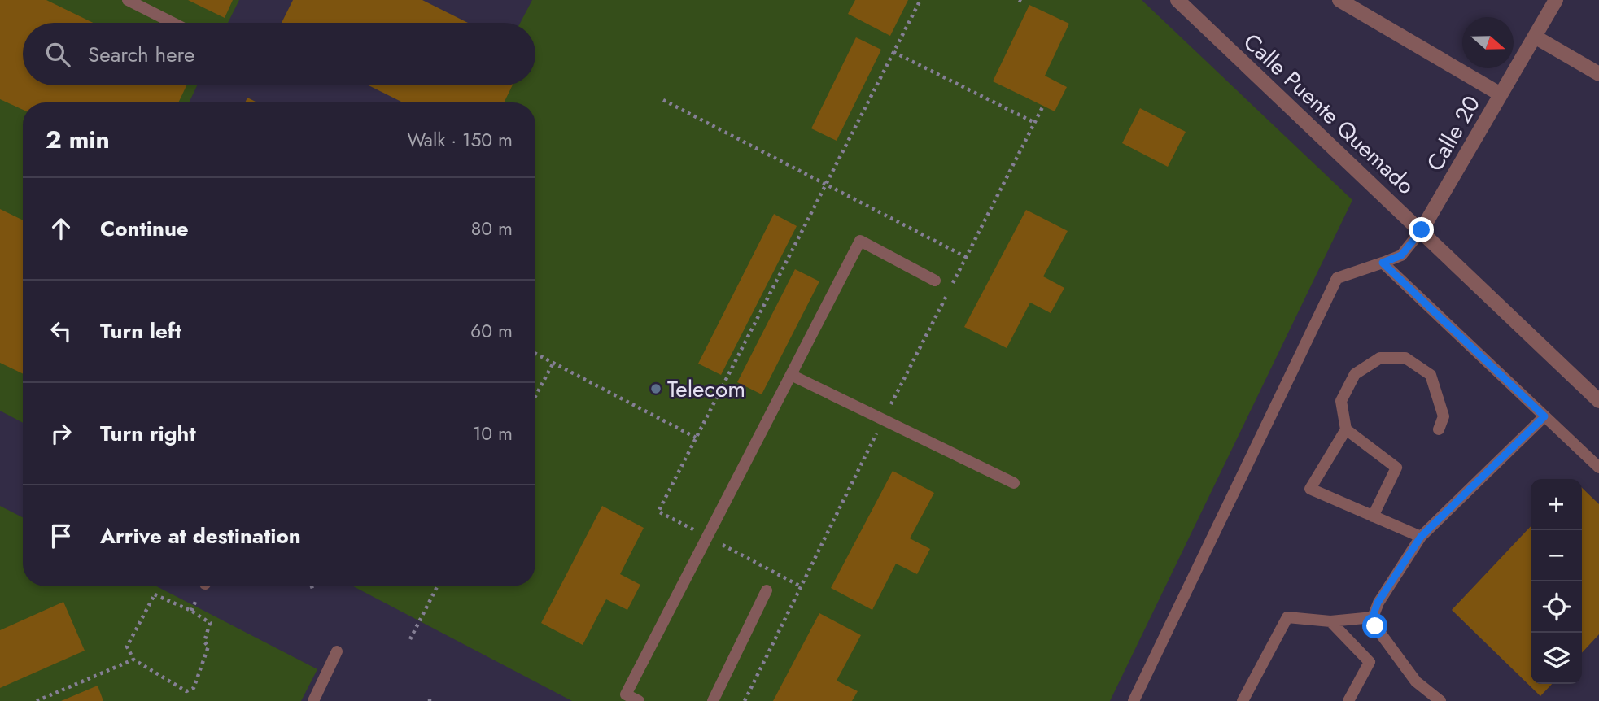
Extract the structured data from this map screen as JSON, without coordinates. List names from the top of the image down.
{
  "streets": {
    "street": ["Calle Puente Quemado", "Calle 20"]
  },
  "crossings": [
    ["Calle Puente Quemado", "Calle 20"]
  ],
  "places": ["Telecom"],
  "north": "right",
  "page": {
    "search": "Search here",
    "heading": ["2 min", "Walk · 150 m"],
    "list": [
      ["Continue", "80 m"],
      ["Turn left", "60 m"],
      ["Turn right", "10 m"],
      "Arrive at destination"
    ],
    "map_buttons": ["+", "−"]
  }
}
